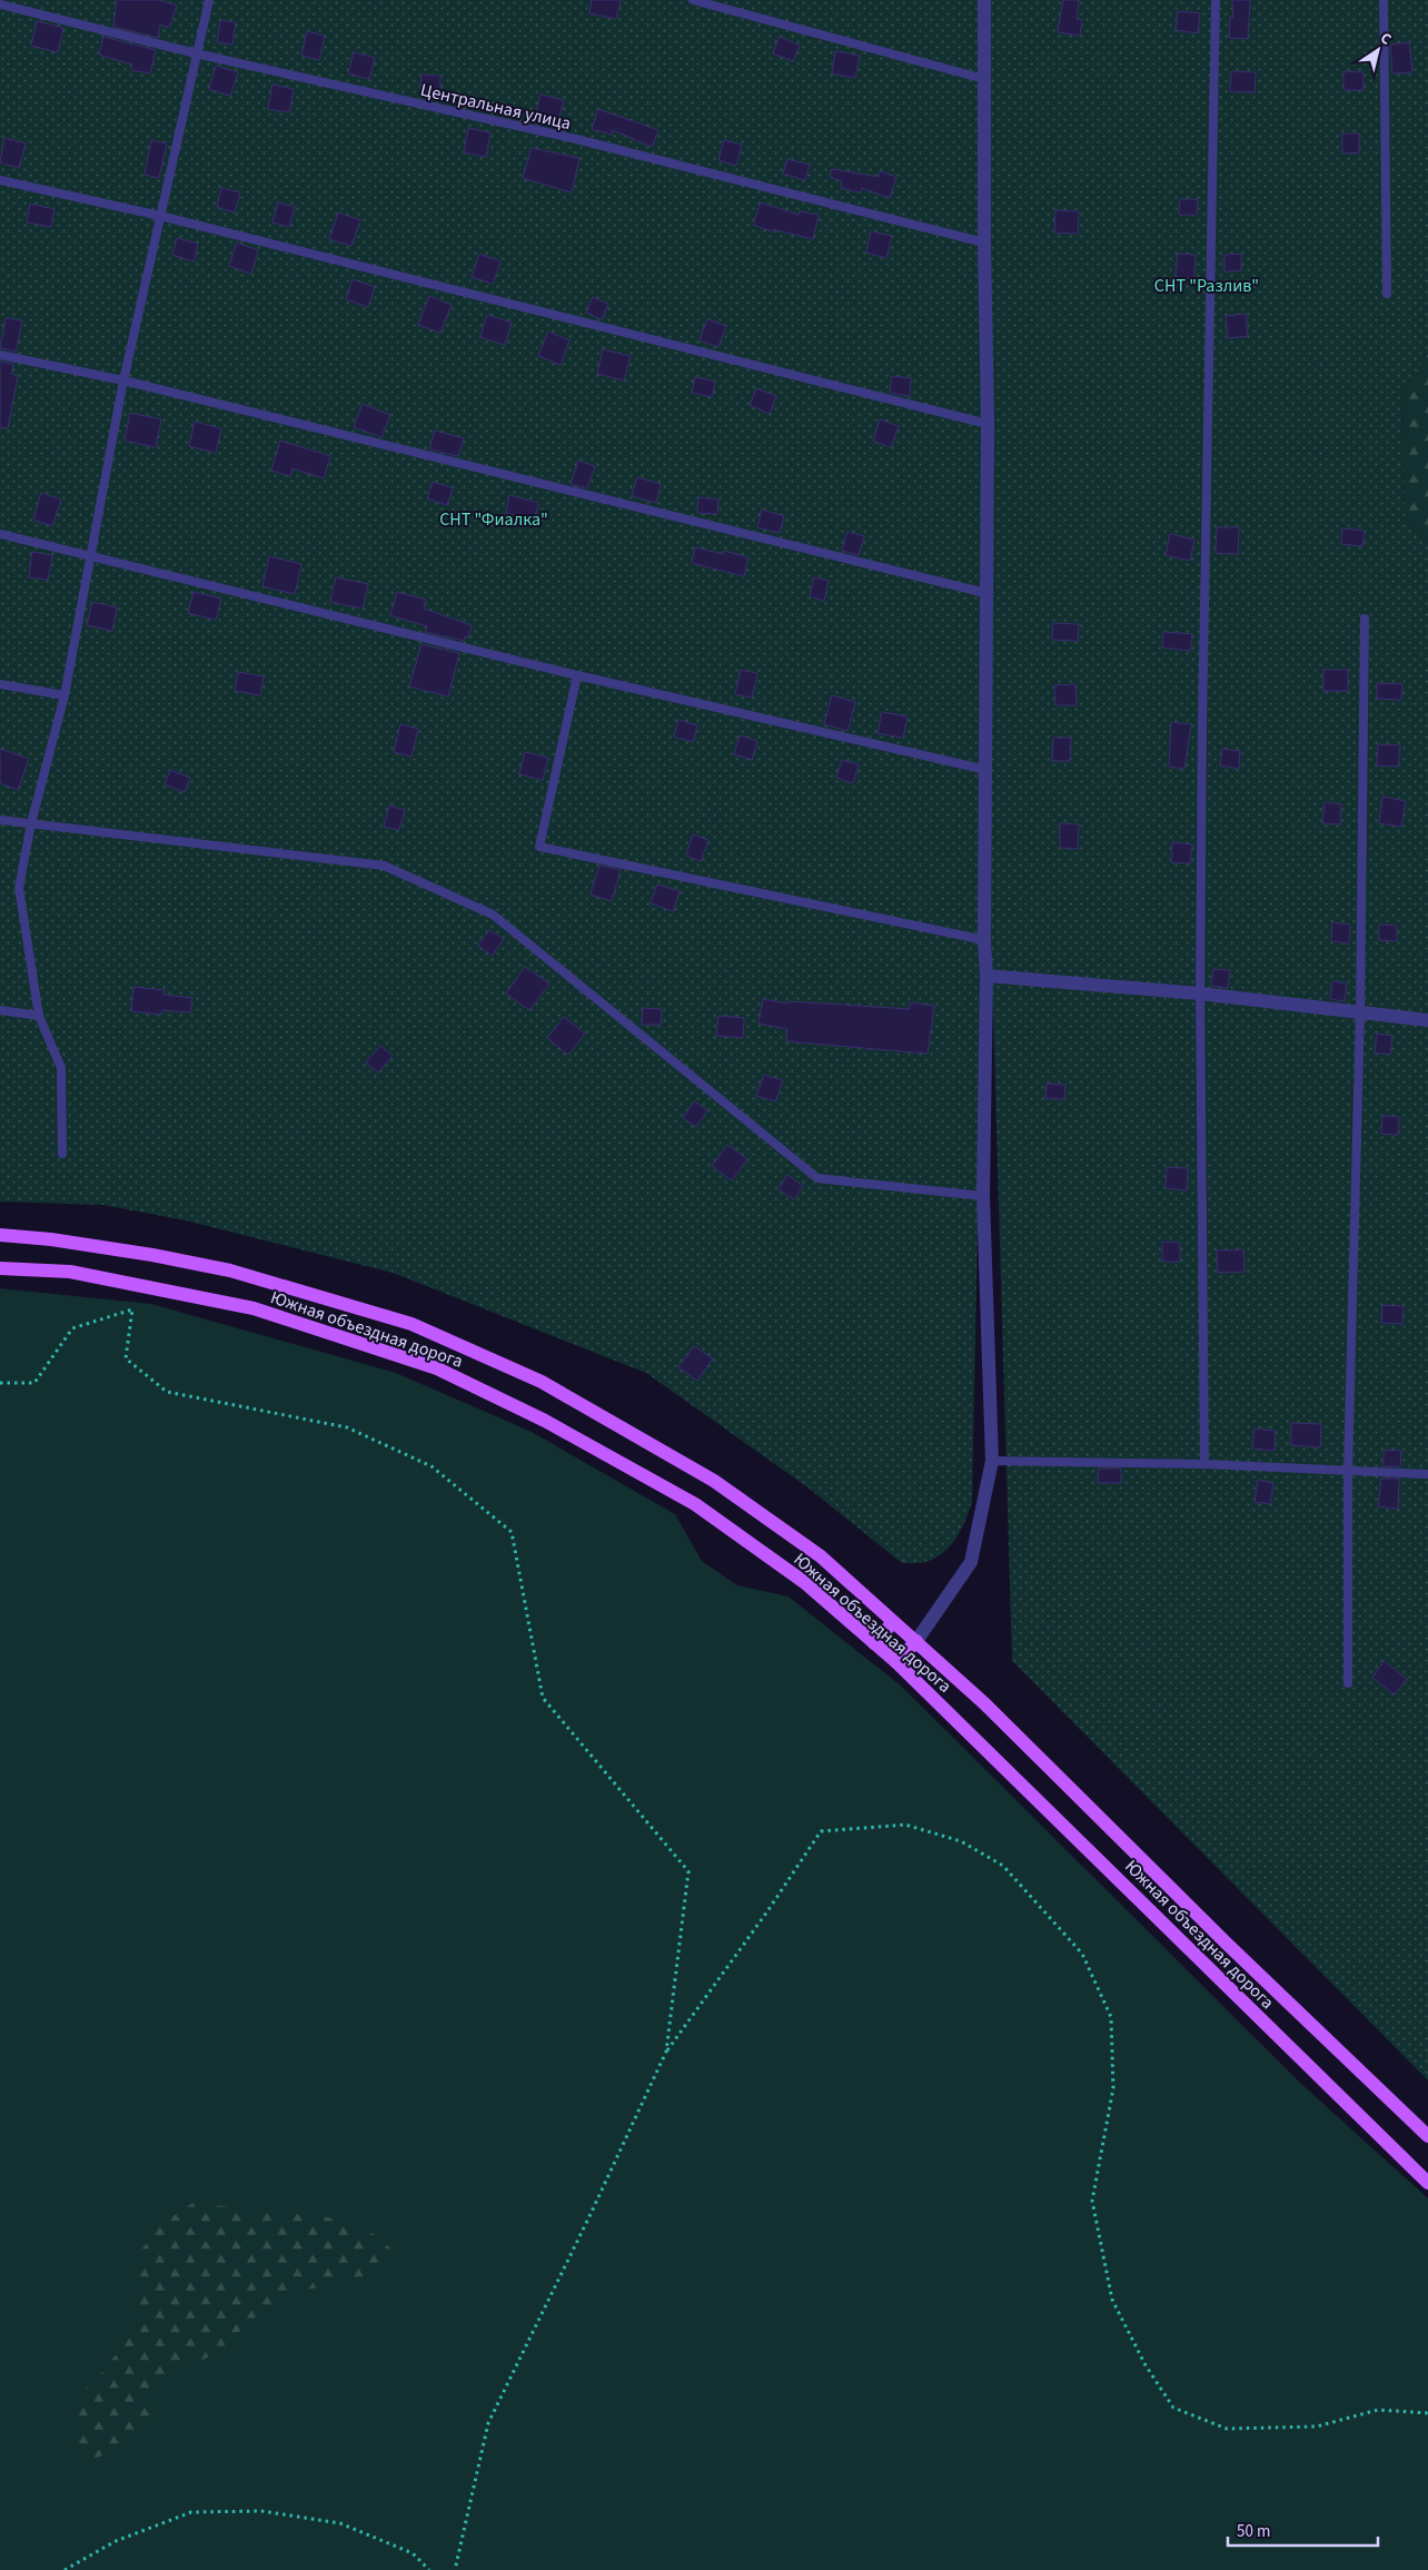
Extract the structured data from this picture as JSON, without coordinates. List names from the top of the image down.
{
  "streets": {
    "main road": ["Южная объездная дорога"],
    "lane": ["Центральная улица"]
  },
  "parks": ["СНТ \"Разлив\"", "СНТ \"Фиалка\""],
  "scale_bar": "50 m",
  "north": "top right"
}
